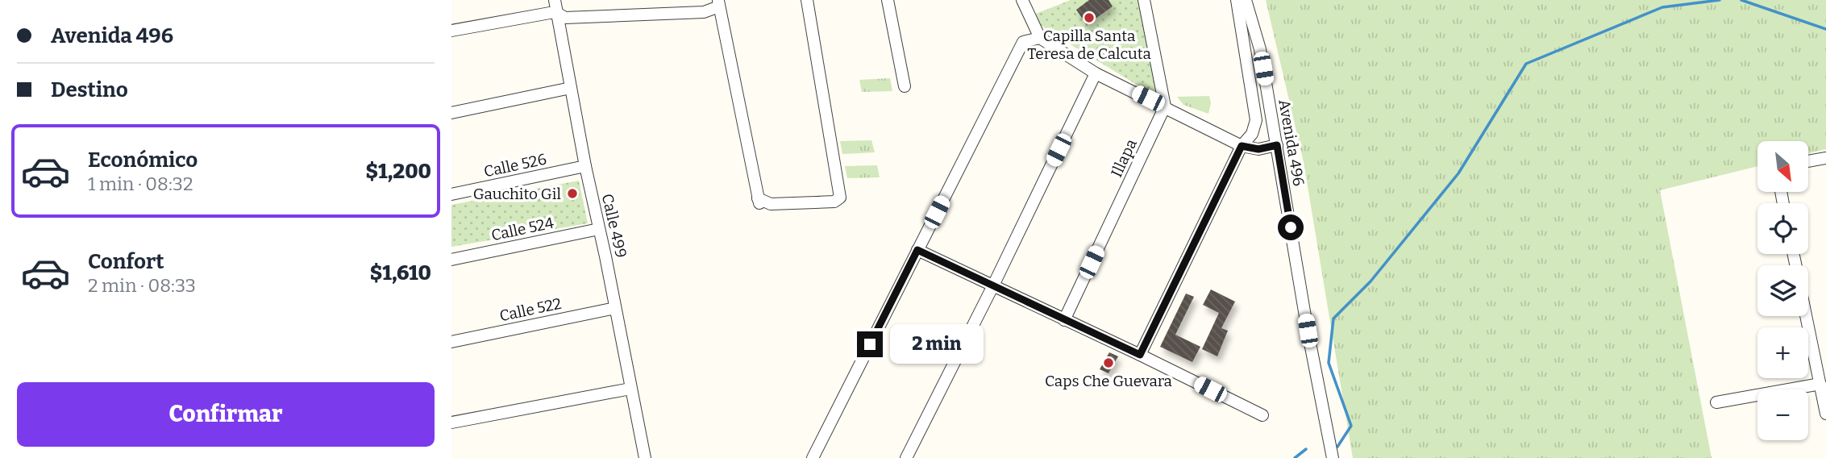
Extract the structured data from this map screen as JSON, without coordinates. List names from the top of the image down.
{
  "streets": {
    "street": [
      "Avenida 496",
      "Illapa",
      "Calle 526",
      "Calle 499",
      "Calle 524",
      "Calle 522"
    ]
  },
  "crossings": [
    ["Calle 526", "Calle 499"],
    ["Calle 499", "Calle 524"],
    ["Calle 499", "Calle 522"]
  ],
  "places": ["Capilla Santa Teresa de Calcuta", "Gauchito Gil", "Caps Che Guevara"],
  "north": "bottom right",
  "page": {
    "banner": ["Avenida 496", "Destino"],
    "list": [
      {
        "name": "Económico",
        "note": "1 min · 08:32",
        "value": "$1,200"
      },
      {
        "name": "Confort",
        "note": "2 min · 08:33",
        "value": "$1,610"
      }
    ],
    "map_buttons": ["+", "−"],
    "bubble": "2 min",
    "buttons": "Confirmar"
  }
}
